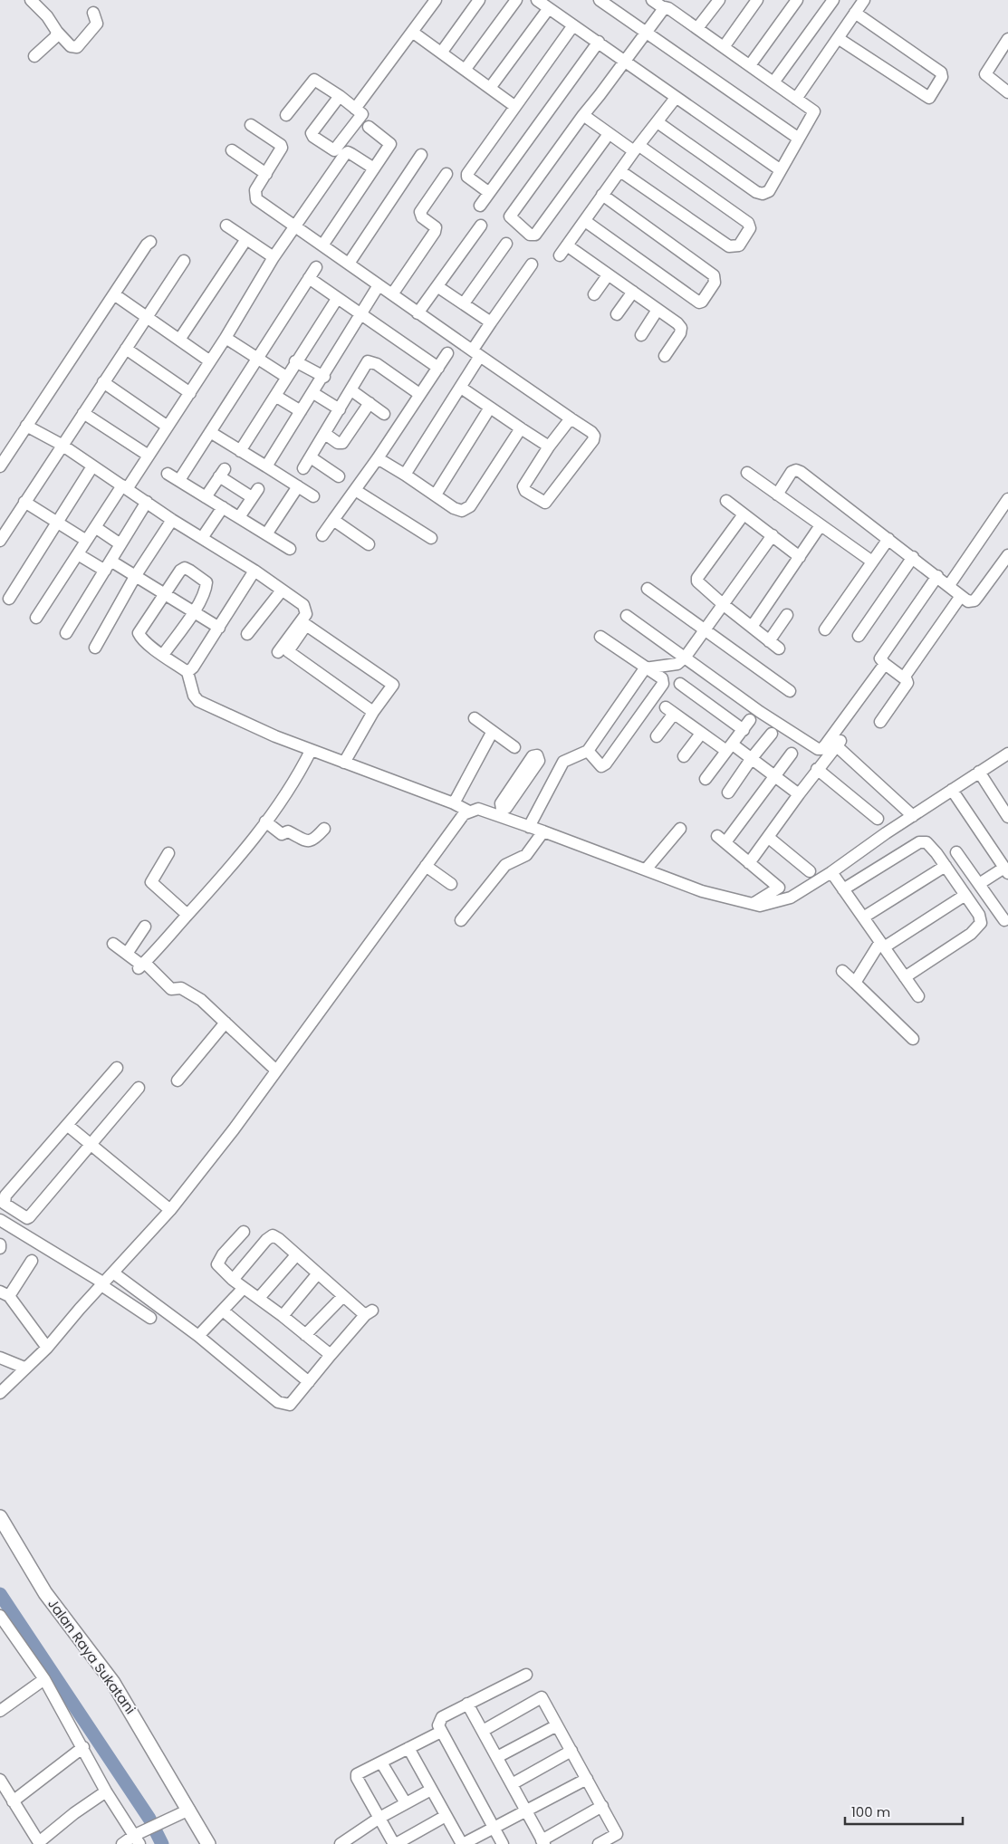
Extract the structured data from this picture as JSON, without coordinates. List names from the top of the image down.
{
  "streets": {
    "main road": ["Jalan Raya Sukatani"]
  },
  "scale_bar": "100 m"
}
